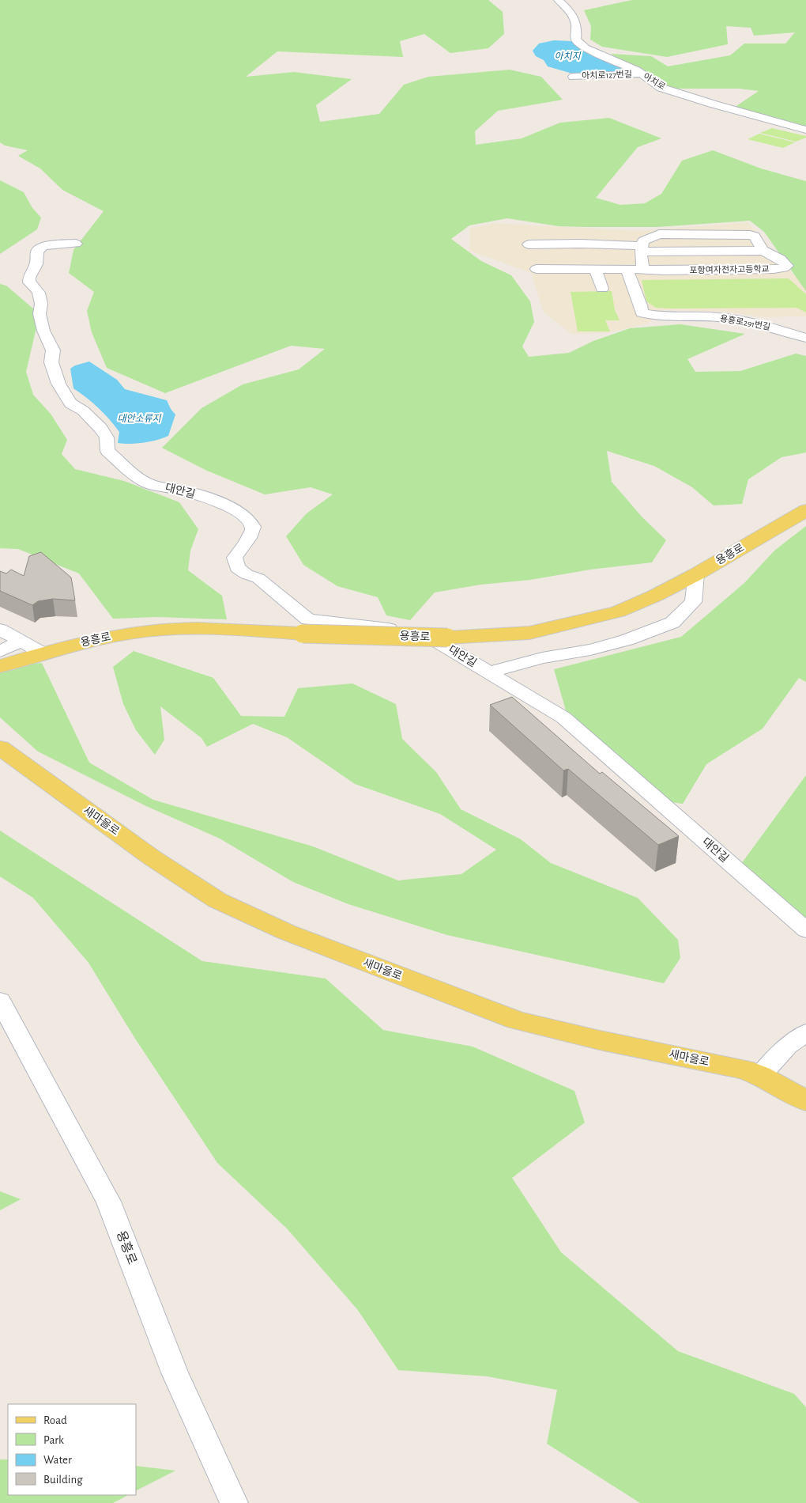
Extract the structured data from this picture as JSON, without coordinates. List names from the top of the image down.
{
  "streets": {
    "main road": ["용흥로", "새마을로"],
    "street": [
      "아치로127번길",
      "아치로",
      "포항여자전자고등학교",
      "용흥로291번길",
      "대안길"
    ]
  },
  "crossings": [
    ["아치로127번길", "아치로"],
    ["포항여자전자고등학교", "용흥로291번길"]
  ],
  "water": ["아치지", "대안소류지"],
  "legend": [
    "Road",
    "Park",
    "Water",
    "Building"
  ]
}
